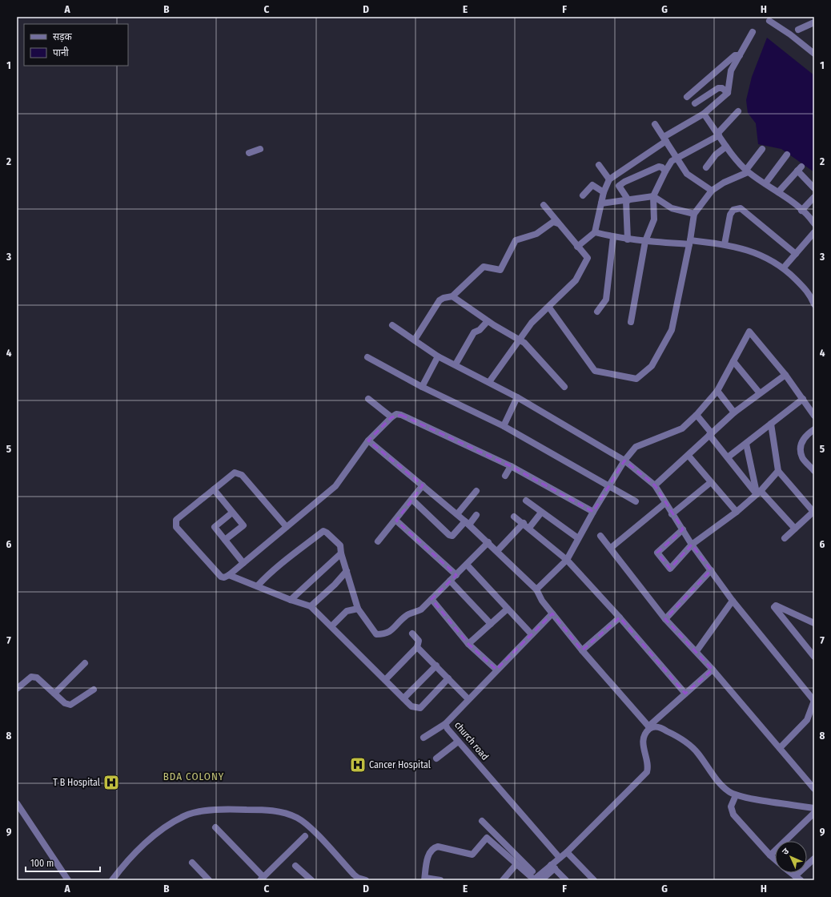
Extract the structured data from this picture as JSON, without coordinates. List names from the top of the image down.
{
  "streets": {
    "street": ["church road"]
  },
  "districts": ["BDA COLONY"],
  "places": {
    "hospital": ["Cancer Hospital", "T B Hospital"]
  },
  "legend": ["सड़क", "पानी"],
  "scale_bar": "100 m",
  "north": "top left",
  "grid": {
    "columns": [
      "A",
      "B",
      "C",
      "D",
      "E",
      "F",
      "G",
      "H"
    ],
    "rows": [
      "1",
      "2",
      "3",
      "4",
      "5",
      "6",
      "7",
      "8",
      "9"
    ]
  }
}
